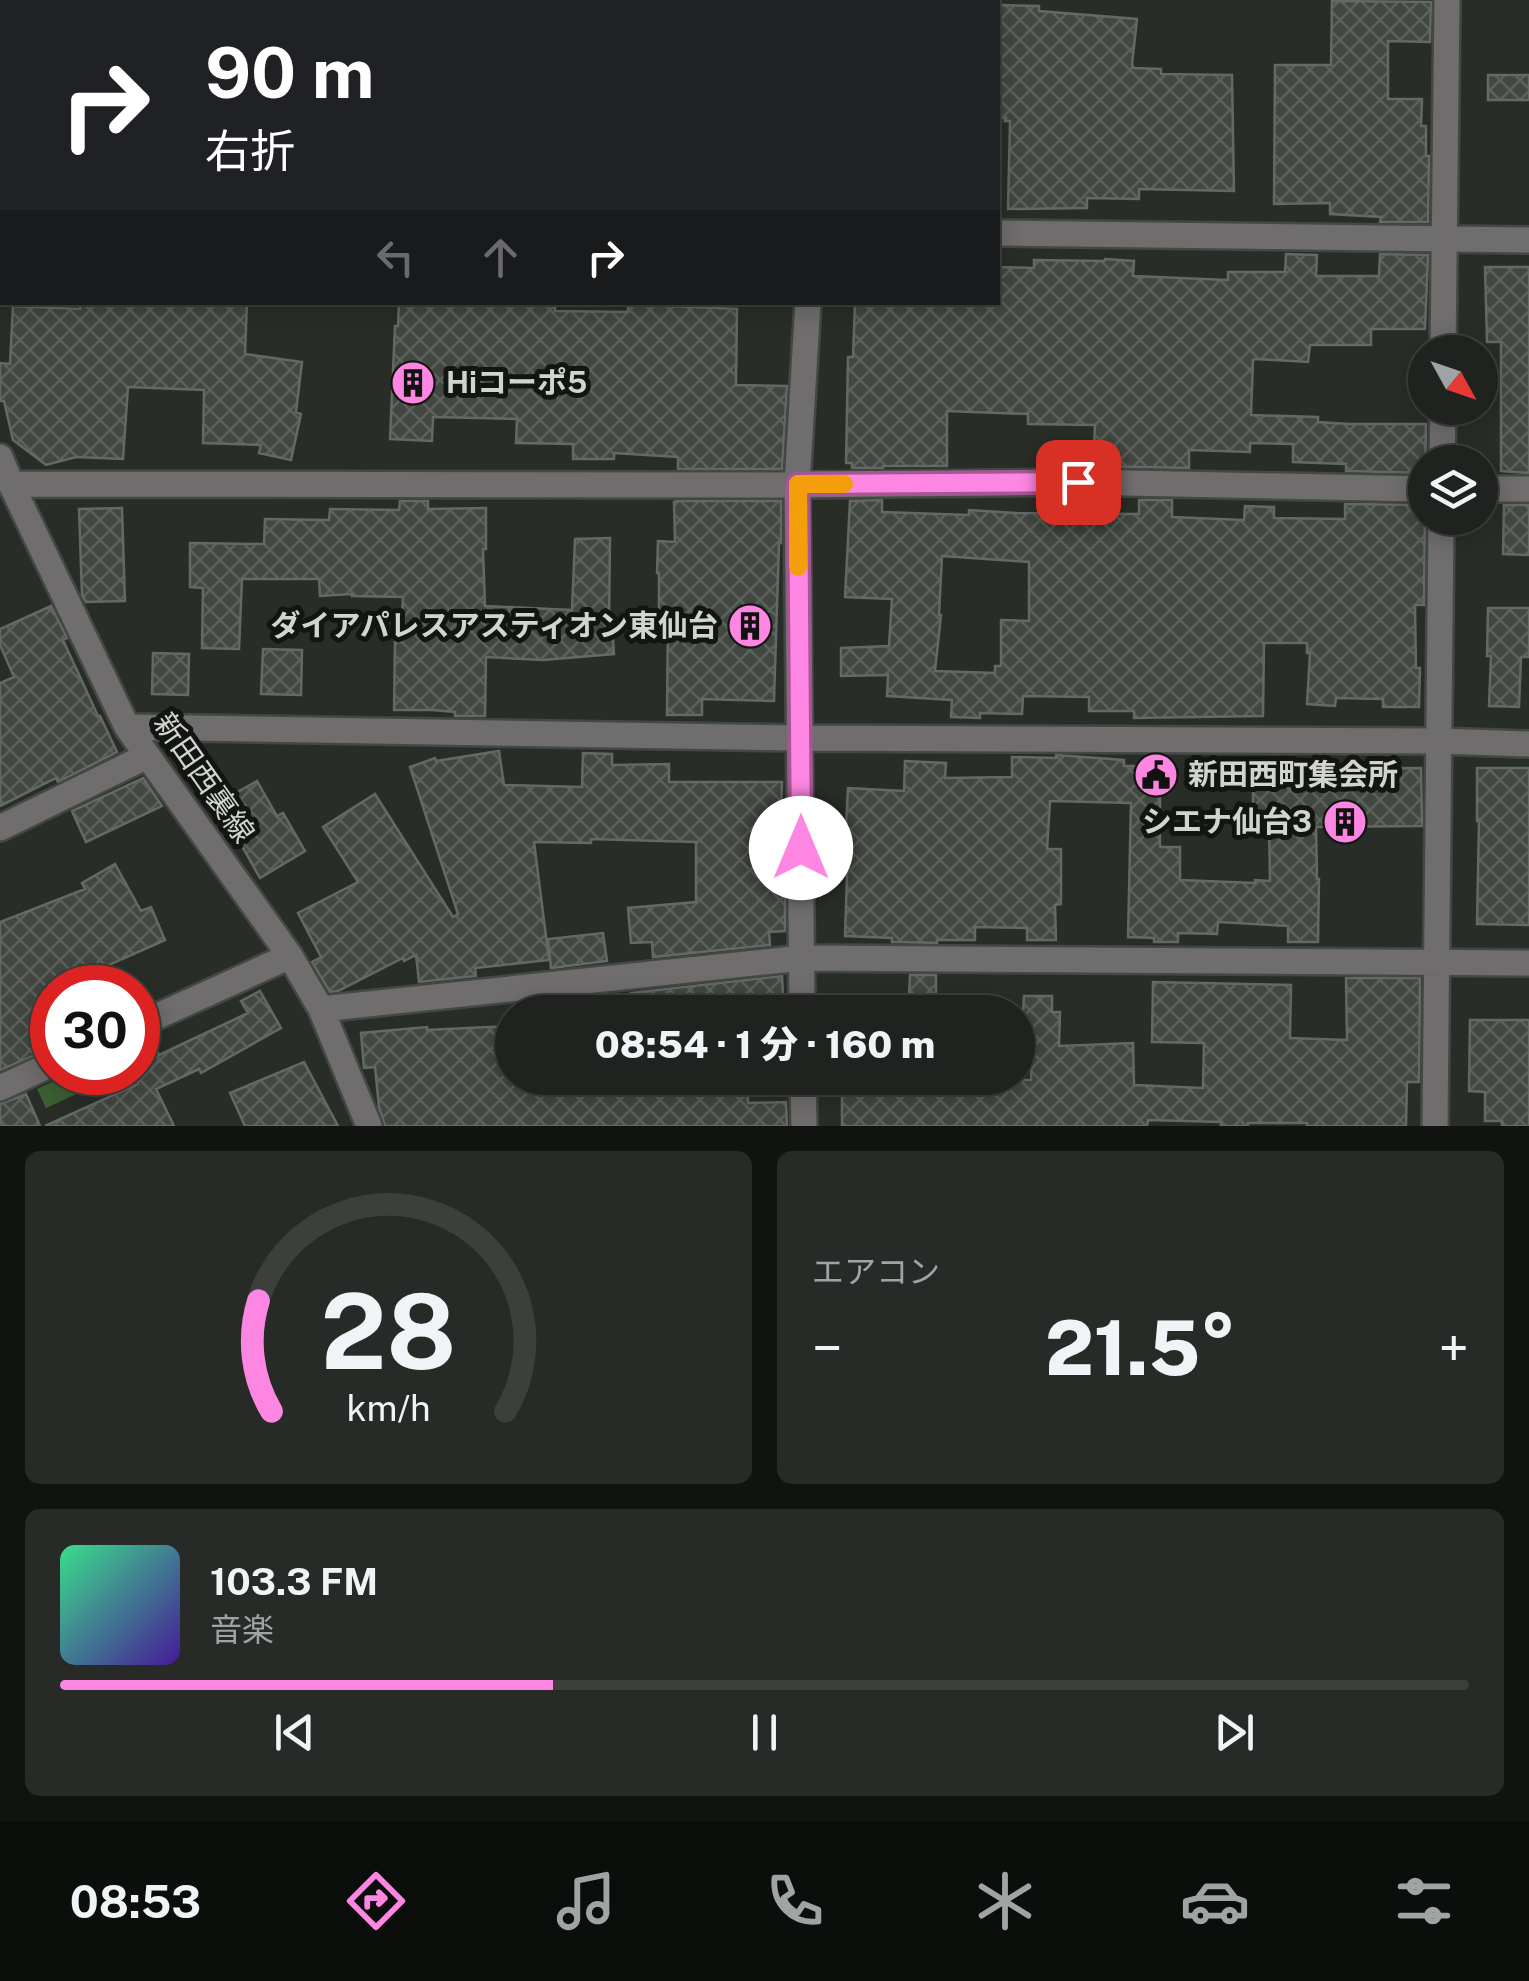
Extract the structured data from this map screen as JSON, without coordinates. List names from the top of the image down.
{
  "streets": {
    "street": ["新田西裏線"]
  },
  "places": {
    "building": ["Hiコーポ5", "ダイアパレスアスティオン東仙台", "シエナ仙台3"],
    "public building": ["新田西町集会所"]
  },
  "north": "bottom right",
  "page": {
    "turn": ["90 m", "右折"],
    "limit": "30",
    "trip": "08:54 · 1 分 · 160 m",
    "tile": "エアコン",
    "heat": ["−", "21.5°", "+"],
    "song": ["103.3 FM", "音楽"],
    "tabs": "08:53",
    "gauge": ["28", "km/h"]
  }
}
